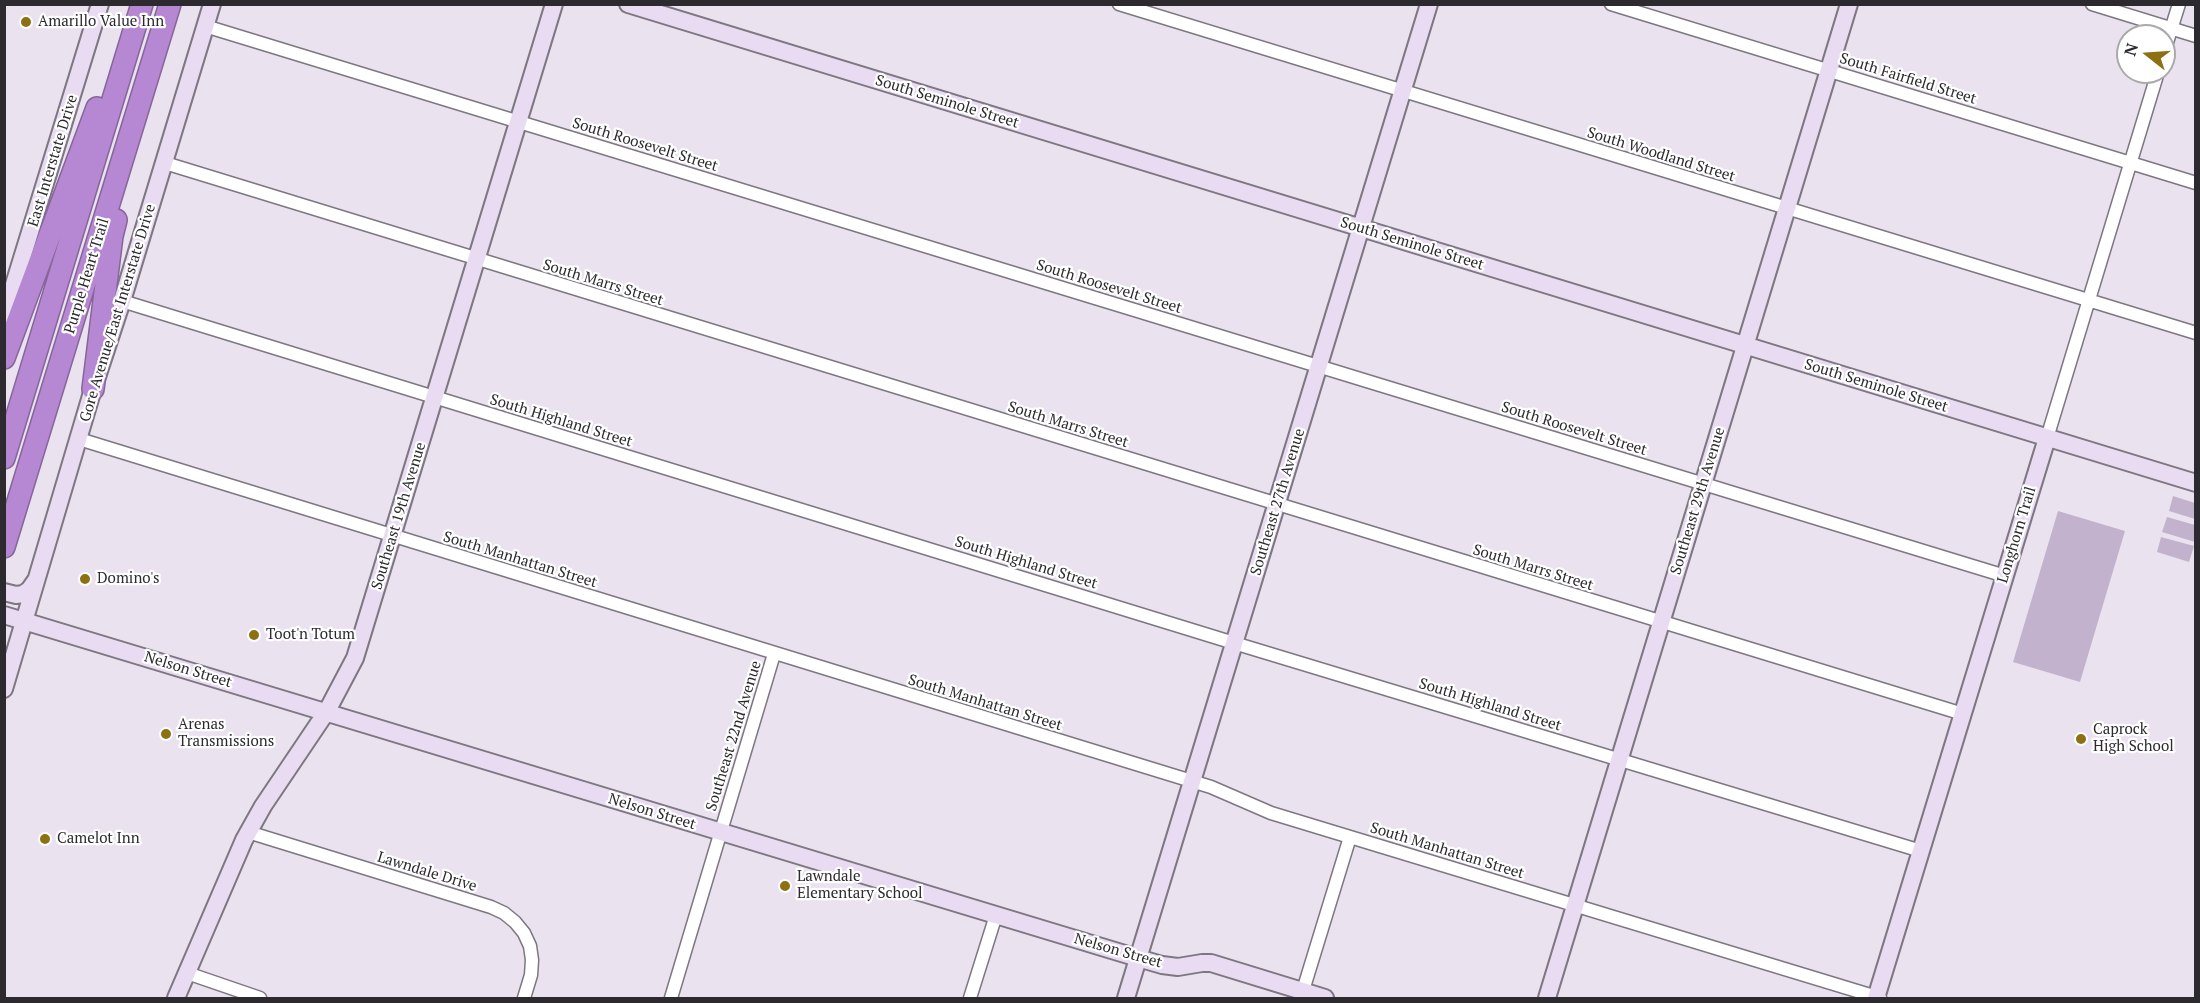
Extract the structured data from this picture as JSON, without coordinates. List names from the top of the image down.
{
  "streets": {
    "highway": ["Purple Heart Trail"],
    "street": [
      "South Fairfield Street",
      "South Seminole Street",
      "South Roosevelt Street",
      "South Woodland Street",
      "East Interstate Drive",
      "South Marrs Street",
      "Gore Avenue/East Interstate Drive",
      "South Highland Street",
      "Southeast 29th Avenue",
      "Southeast 27th Avenue",
      "Southeast 19th Avenue",
      "Longhorn Trail",
      "South Manhattan Street",
      "Nelson Street",
      "Southeast 22nd Avenue",
      "Lawndale Drive"
    ]
  },
  "crossings": [
    ["South Fairfield Street", "Southeast 29th Avenue"],
    ["South Fairfield Street", "Longhorn Trail"],
    ["South Seminole Street", "Southeast 29th Avenue"],
    ["South Seminole Street", "Southeast 27th Avenue"],
    ["South Seminole Street", "Longhorn Trail"],
    ["South Roosevelt Street", "Gore Avenue/East Interstate Drive"],
    ["South Roosevelt Street", "Southeast 29th Avenue"],
    ["South Roosevelt Street", "Southeast 27th Avenue"],
    ["South Roosevelt Street", "Southeast 19th Avenue"],
    ["South Roosevelt Street", "Longhorn Trail"],
    ["South Woodland Street", "Southeast 29th Avenue"],
    ["South Woodland Street", "Southeast 27th Avenue"],
    ["South Woodland Street", "Longhorn Trail"],
    ["South Marrs Street", "Gore Avenue/East Interstate Drive"],
    ["South Marrs Street", "Southeast 29th Avenue"],
    ["South Marrs Street", "Southeast 27th Avenue"],
    ["South Marrs Street", "Southeast 19th Avenue"],
    ["South Marrs Street", "Longhorn Trail"],
    ["Gore Avenue/East Interstate Drive", "South Highland Street"],
    ["Gore Avenue/East Interstate Drive", "South Manhattan Street"],
    ["Gore Avenue/East Interstate Drive", "Nelson Street"],
    ["South Highland Street", "Southeast 29th Avenue"],
    ["South Highland Street", "Southeast 27th Avenue"],
    ["South Highland Street", "Southeast 19th Avenue"],
    ["South Highland Street", "Longhorn Trail"],
    ["Southeast 29th Avenue", "South Manhattan Street"],
    ["Southeast 27th Avenue", "South Manhattan Street"],
    ["Southeast 27th Avenue", "Nelson Street"],
    ["Southeast 19th Avenue", "South Manhattan Street"],
    ["Southeast 19th Avenue", "Nelson Street"],
    ["Southeast 19th Avenue", "Lawndale Drive"],
    ["Longhorn Trail", "South Manhattan Street"],
    ["South Manhattan Street", "Southeast 22nd Avenue"],
    ["Nelson Street", "Southeast 22nd Avenue"]
  ],
  "places": [
    "Amarillo Value Inn",
    "Domino's",
    "Toot'n Totum",
    "Arenas Transmissions",
    "Caprock High School",
    "Camelot Inn",
    "Lawndale Elementary School"
  ],
  "north": "left"
}
